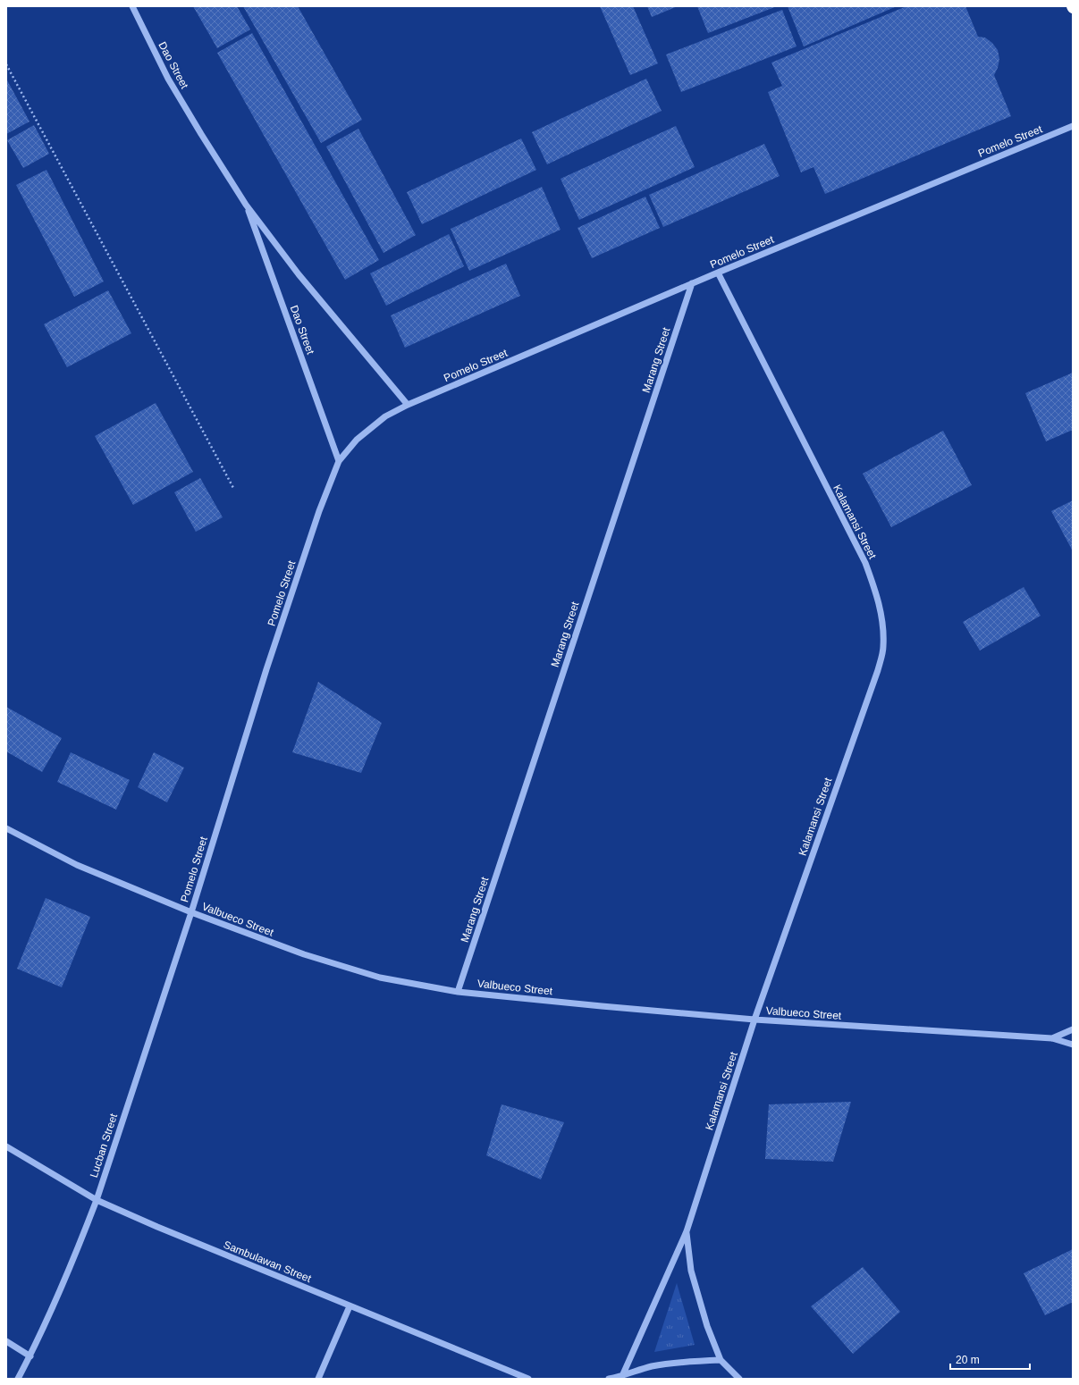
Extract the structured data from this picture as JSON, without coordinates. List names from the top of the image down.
{
  "streets": {
    "street": [
      "Dao Street",
      "Pomelo Street",
      "Marang Street",
      "Kalamansi Street",
      "Valbueco Street",
      "Lucban Street",
      "Sambulawan Street"
    ]
  },
  "crossings": [
    ["Dao Street", "Pomelo Street"],
    ["Pomelo Street", "Marang Street"],
    ["Pomelo Street", "Kalamansi Street"],
    ["Pomelo Street", "Valbueco Street"],
    ["Pomelo Street", "Lucban Street"],
    ["Marang Street", "Valbueco Street"],
    ["Kalamansi Street", "Valbueco Street"],
    ["Valbueco Street", "Lucban Street"],
    ["Lucban Street", "Sambulawan Street"]
  ],
  "scale_bar": "20 m"
}
